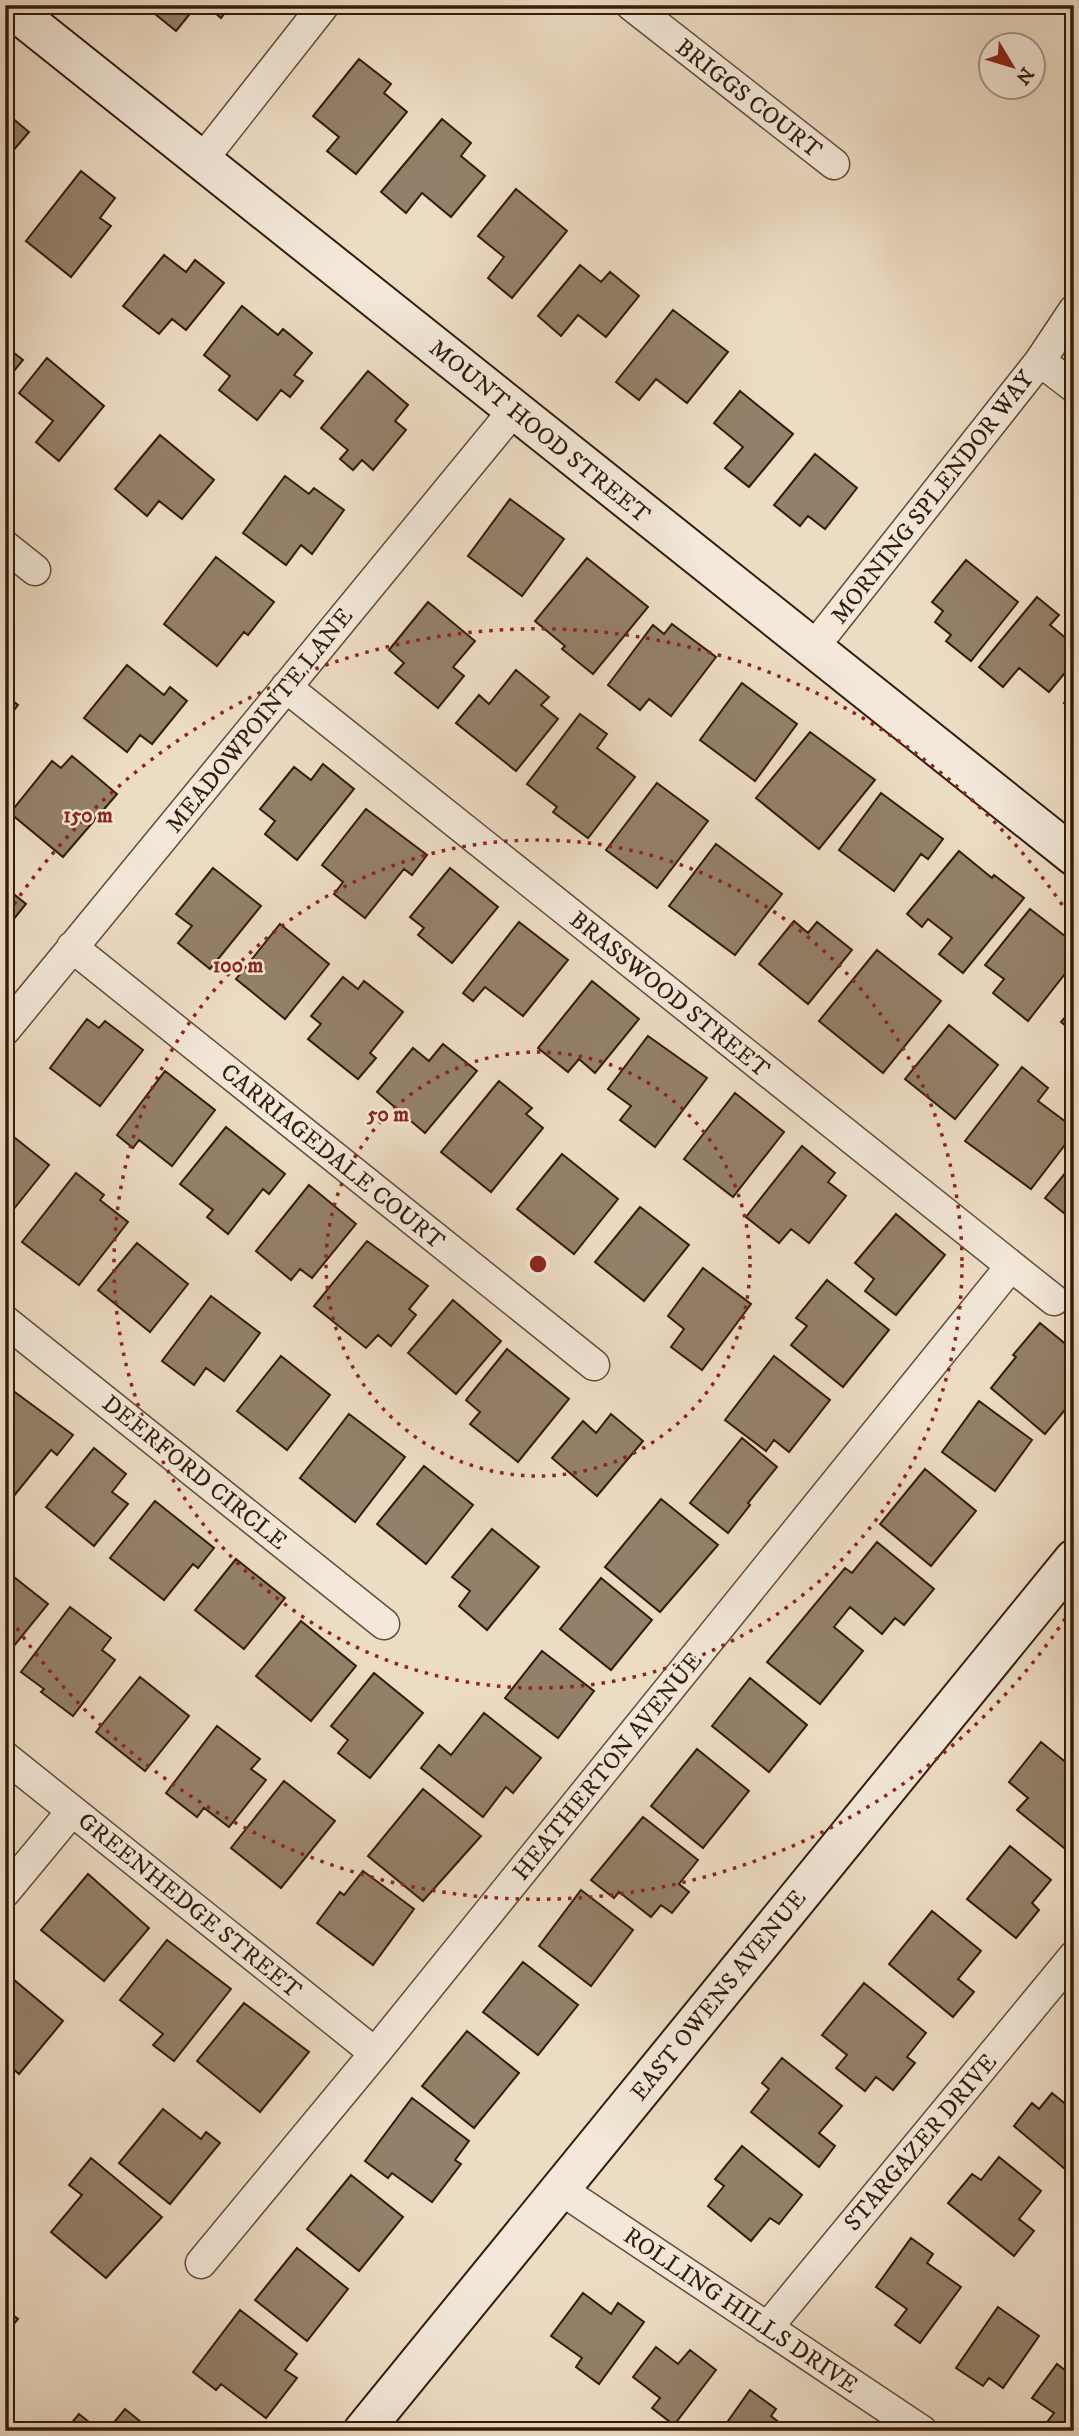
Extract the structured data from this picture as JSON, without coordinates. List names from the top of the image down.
{
  "streets": {
    "street": [
      "BRIGGS COURT",
      "MOUNT HOOD STREET",
      "MORNING SPLENDOR WAY",
      "MEADOWPOINTE LANE",
      "BRASSWOOD STREET",
      "CARRIAGEDALE COURT",
      "DEERFORD CIRCLE",
      "HEATHERTON AVENUE",
      "GREENHEDGE STREET",
      "EAST OWENS AVENUE",
      "STARGAZER DRIVE",
      "ROLLING HILLS DRIVE"
    ]
  },
  "crossings": [
    ["MOUNT HOOD STREET", "MORNING SPLENDOR WAY"],
    ["MOUNT HOOD STREET", "MEADOWPOINTE LANE"],
    ["MEADOWPOINTE LANE", "BRASSWOOD STREET"],
    ["MEADOWPOINTE LANE", "CARRIAGEDALE COURT"],
    ["BRASSWOOD STREET", "HEATHERTON AVENUE"],
    ["HEATHERTON AVENUE", "GREENHEDGE STREET"],
    ["EAST OWENS AVENUE", "ROLLING HILLS DRIVE"],
    ["STARGAZER DRIVE", "ROLLING HILLS DRIVE"]
  ],
  "north": "bottom right",
  "rings": ["150 m", "100 m", "50 m"]
}
